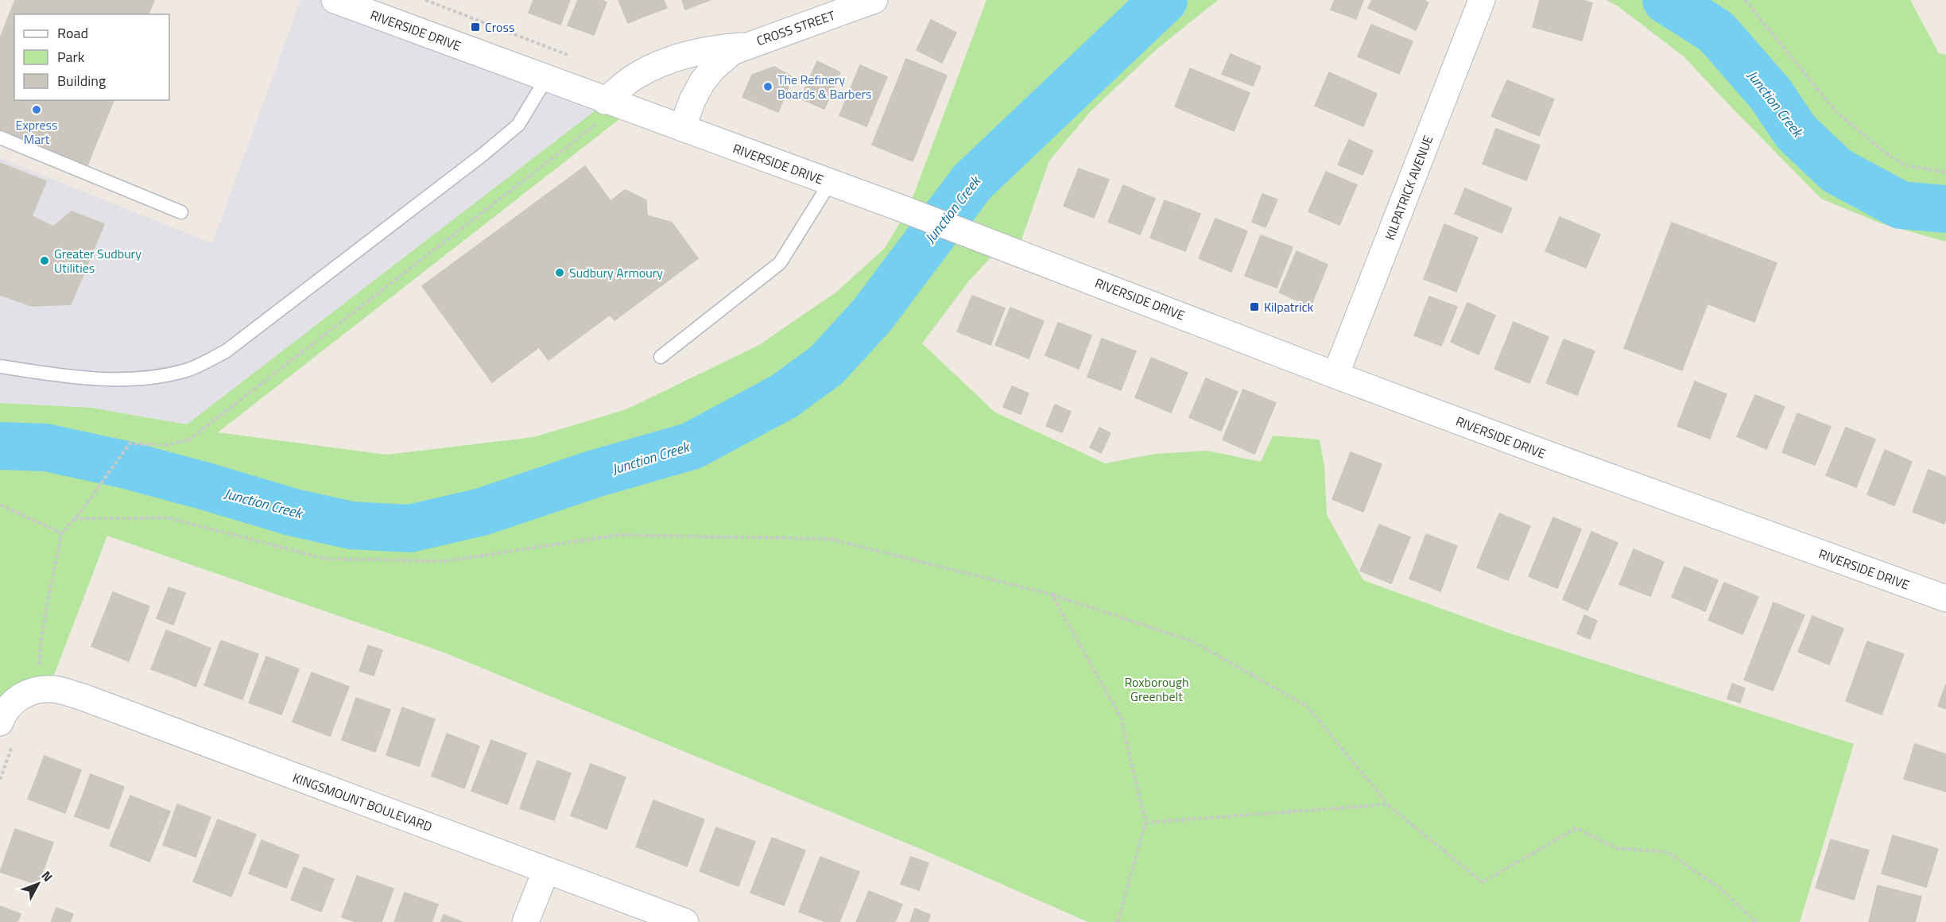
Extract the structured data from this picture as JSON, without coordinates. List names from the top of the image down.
{
  "streets": {
    "street": [
      "CROSS STREET",
      "RIVERSIDE DRIVE",
      "KILPATRICK AVENUE",
      "KINGSMOUNT BOULEVARD"
    ]
  },
  "crossings": [
    ["CROSS STREET", "RIVERSIDE DRIVE"],
    ["RIVERSIDE DRIVE", "KILPATRICK AVENUE"]
  ],
  "water": ["Junction Creek"],
  "parks": ["Roxborough Greenbelt"],
  "places": {
    "transit": ["Cross", "Kilpatrick"],
    "other": [
      "The Refinery Boards & Barbers",
      "Express Mart",
      "Greater Sudbury Utilities",
      "Sudbury Armoury"
    ]
  },
  "legend": ["Road", "Park", "Building"],
  "north": "top right"
}
